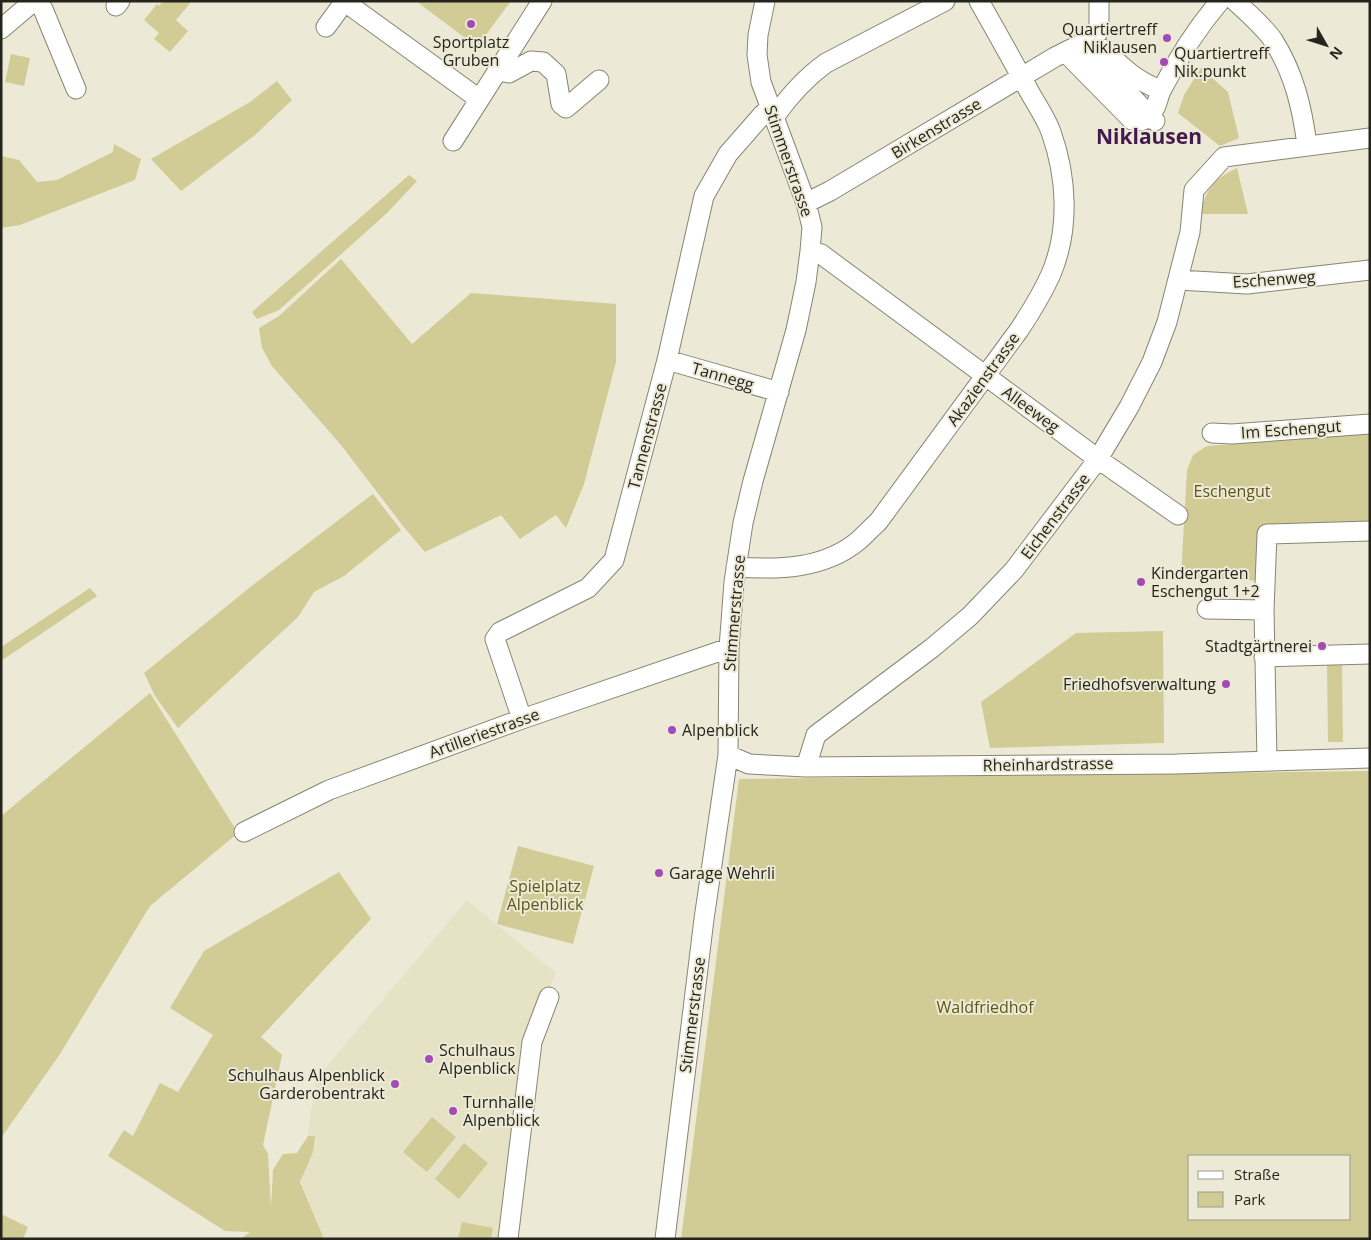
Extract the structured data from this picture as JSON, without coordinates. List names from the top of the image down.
{
  "streets": {
    "street": [
      "Birkenstrasse",
      "Stimmerstrasse",
      "Eschenweg",
      "Tannegg",
      "Akazienstrasse",
      "Alleeweg",
      "Im Eschengut",
      "Tannenstrasse",
      "Eichenstrasse",
      "Artilleriestrasse",
      "Rheinhardstrasse"
    ]
  },
  "crossings": [
    ["Birkenstrasse", "Stimmerstrasse"],
    ["Birkenstrasse", "Akazienstrasse"],
    ["Stimmerstrasse", "Tannegg"],
    ["Stimmerstrasse", "Akazienstrasse"],
    ["Stimmerstrasse", "Alleeweg"],
    ["Stimmerstrasse", "Tannenstrasse"],
    ["Stimmerstrasse", "Artilleriestrasse"],
    ["Stimmerstrasse", "Rheinhardstrasse"],
    ["Eschenweg", "Eichenstrasse"],
    ["Tannegg", "Tannenstrasse"],
    ["Akazienstrasse", "Alleeweg"],
    ["Alleeweg", "Eichenstrasse"],
    ["Tannenstrasse", "Artilleriestrasse"],
    ["Eichenstrasse", "Rheinhardstrasse"]
  ],
  "districts": ["Niklausen"],
  "parks": ["Eschengut", "Spielplatz Alpenblick", "Waldfriedhof"],
  "places": [
    "Sportplatz Gruben",
    "Quartiertreff Niklausen",
    "Quartiertreff Nik.punkt",
    "Kindergarten Eschengut 1+2",
    "Stadtgärtnerei",
    "Friedhofsverwaltung",
    "Alpenblick",
    "Garage Wehrli",
    "Schulhaus Alpenblick",
    "Schulhaus Alpenblick Garderobentrakt",
    "Turnhalle Alpenblick"
  ],
  "legend": ["Straße", "Park"],
  "north": "bottom right"
}
